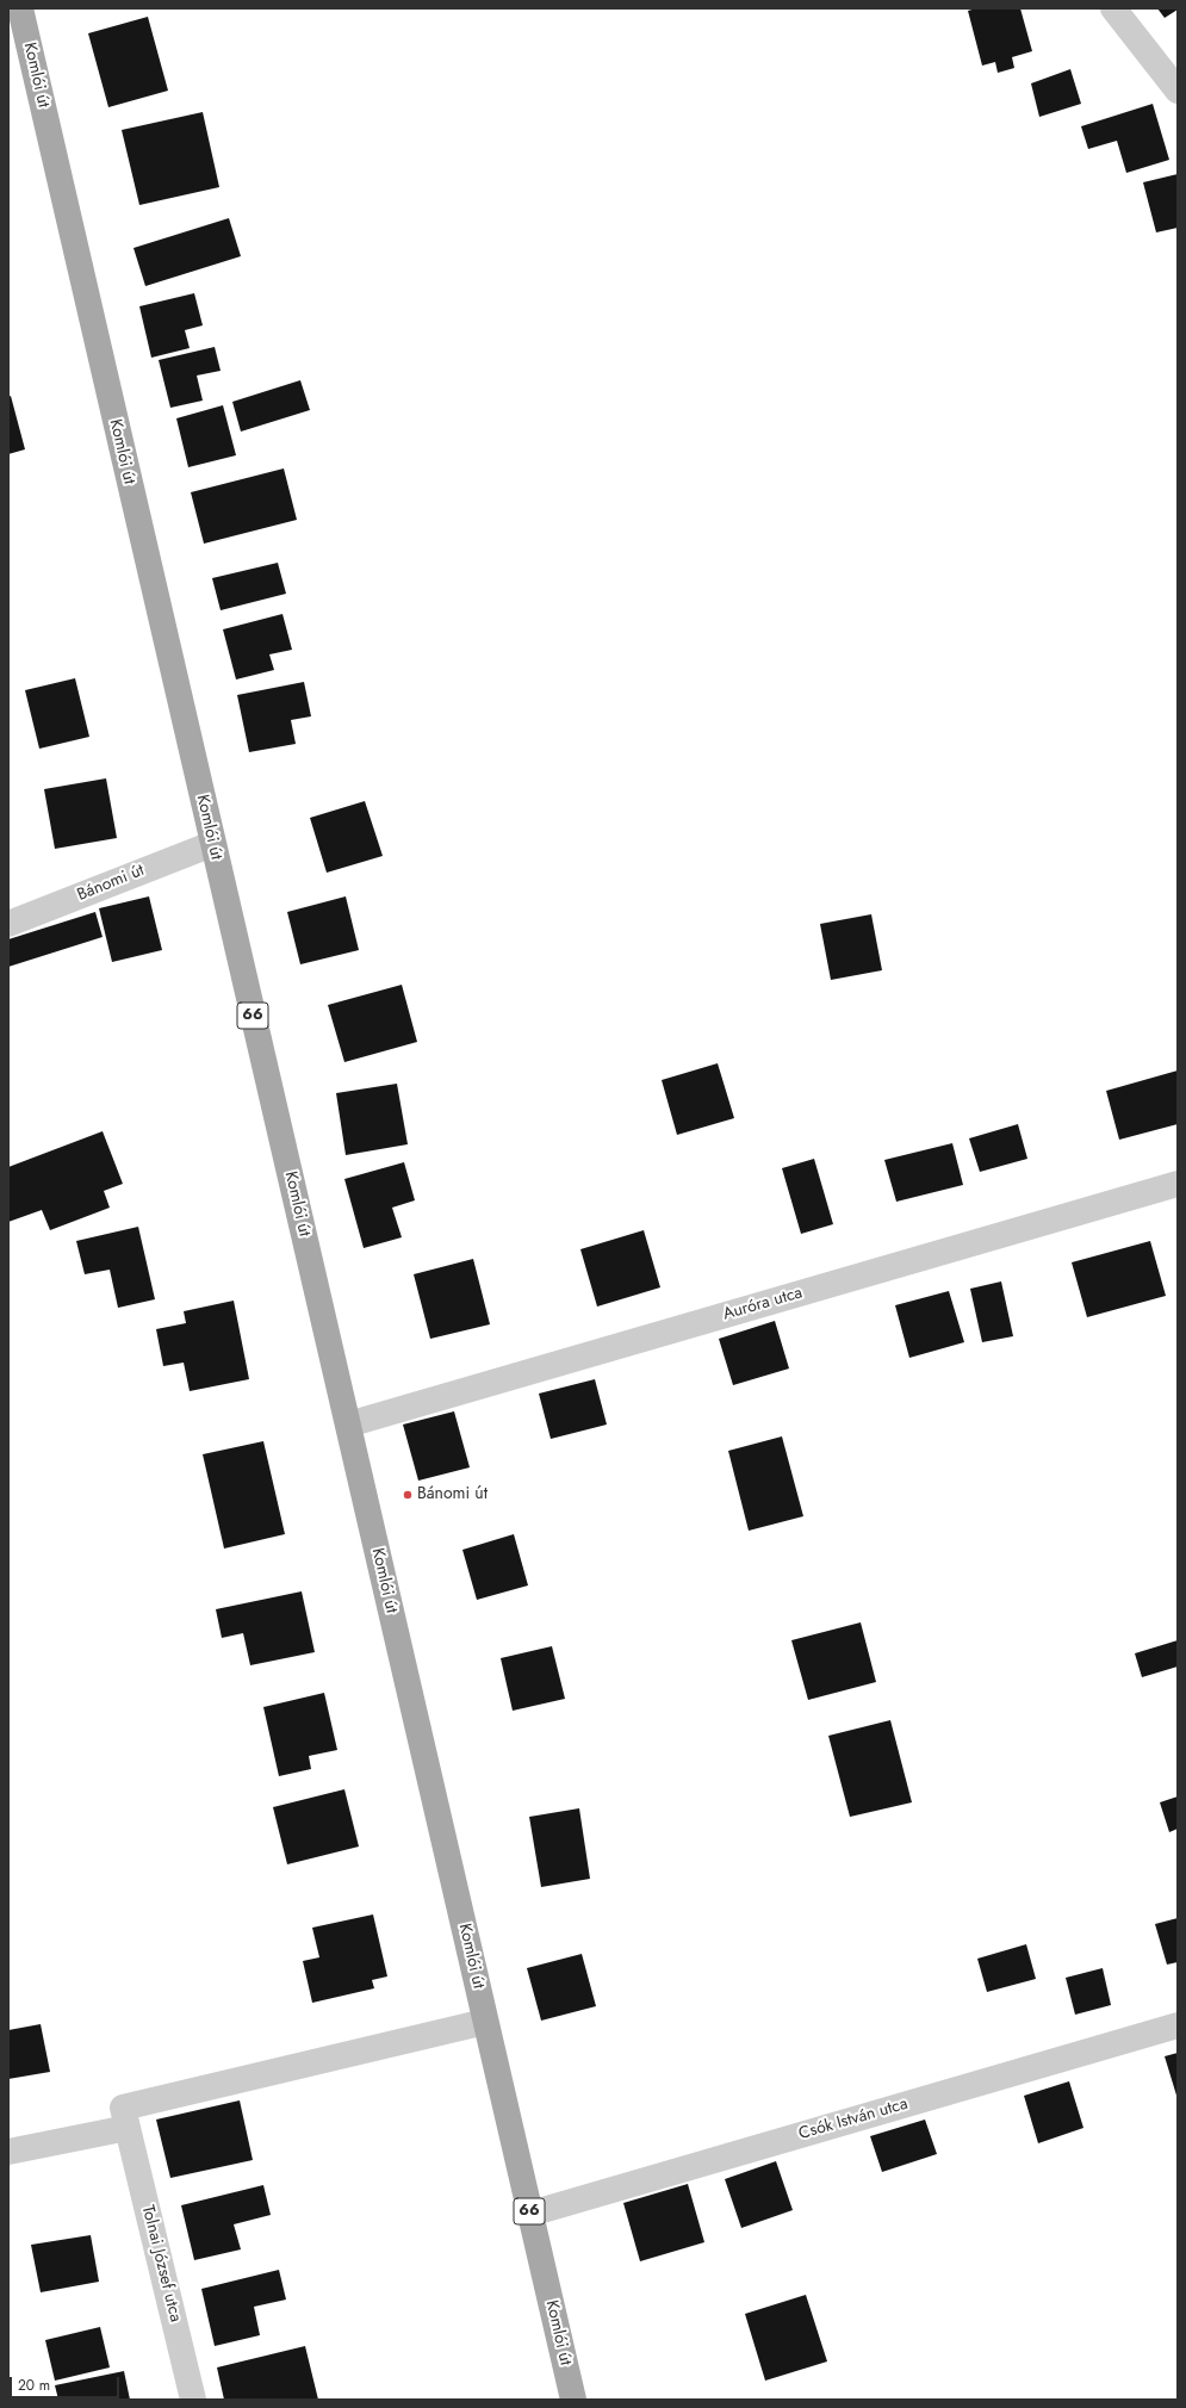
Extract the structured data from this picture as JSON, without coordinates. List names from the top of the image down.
{
  "streets": {
    "main road": ["Komlói út", "66"],
    "street": [
      "Bánomi út",
      "Auróra utca",
      "Csók István utca",
      "Tolnai József utca"
    ]
  },
  "crossings": [
    ["Komlói út", "Bánomi út"],
    ["Komlói út", "Auróra utca"],
    ["Komlói út", "Csók István utca"],
    ["Komlói út", "Tolnai József utca"]
  ],
  "places": ["Bánomi út"],
  "scale_bar": "20 m"
}
